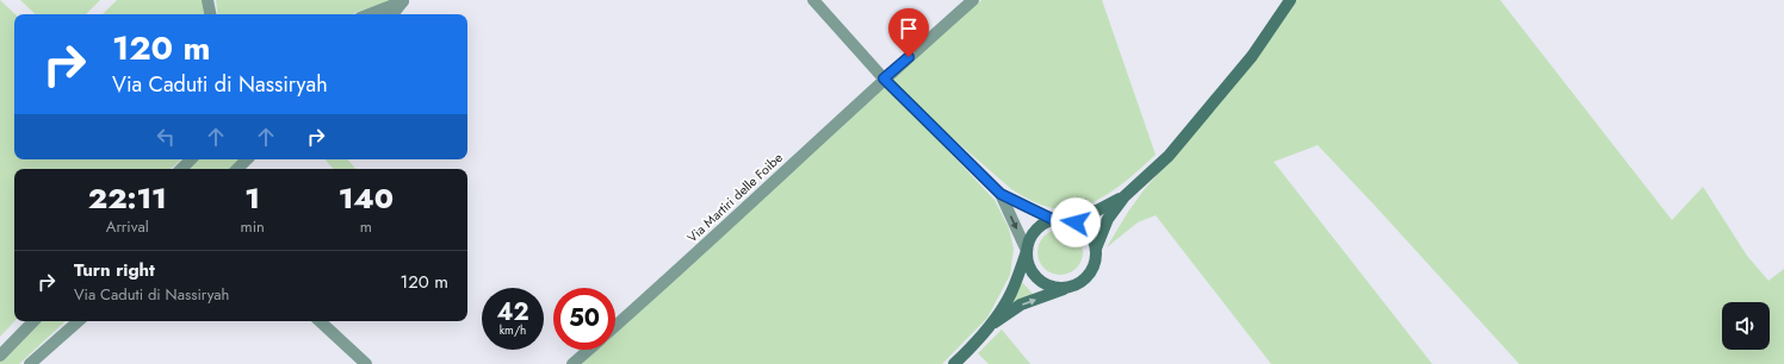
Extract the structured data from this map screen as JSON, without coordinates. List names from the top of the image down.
{
  "streets": {
    "street": ["Via Martiri delle Foibe"]
  },
  "page": {
    "turn": ["120 m", "Via Caduti di Nassiryah"],
    "eta": [
      "22:11",
      "Arrival",
      "1",
      "min",
      "140",
      "m"
    ],
    "list": [
      {
        "name": "Turn right",
        "note": "Via Caduti di Nassiryah",
        "value": "120 m"
      }
    ],
    "speed": "42 km/h",
    "limit": "50"
  }
}
